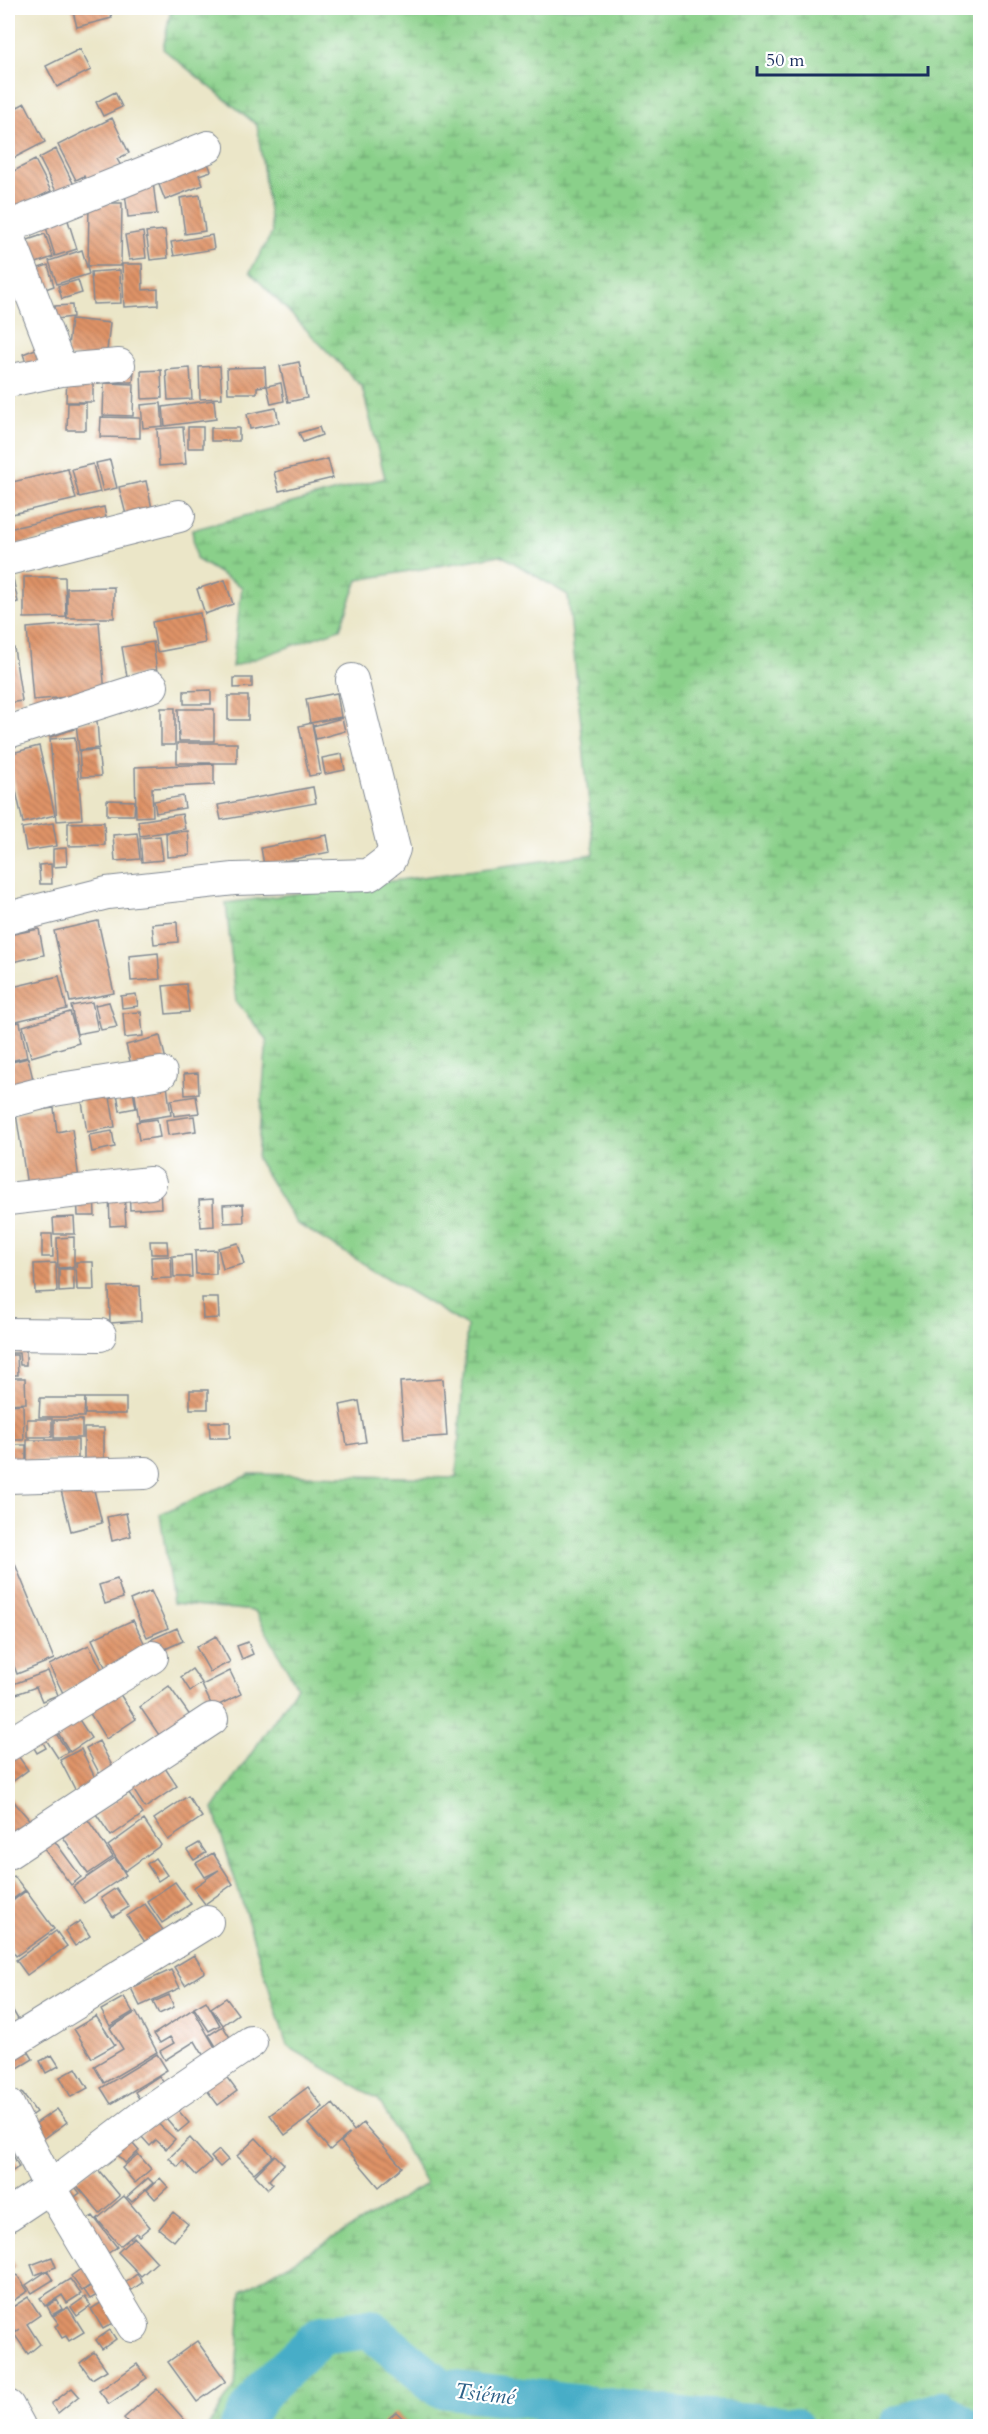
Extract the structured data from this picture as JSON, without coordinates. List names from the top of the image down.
{
  "water": ["Tsiémé"],
  "scale_bar": "50 m"
}
